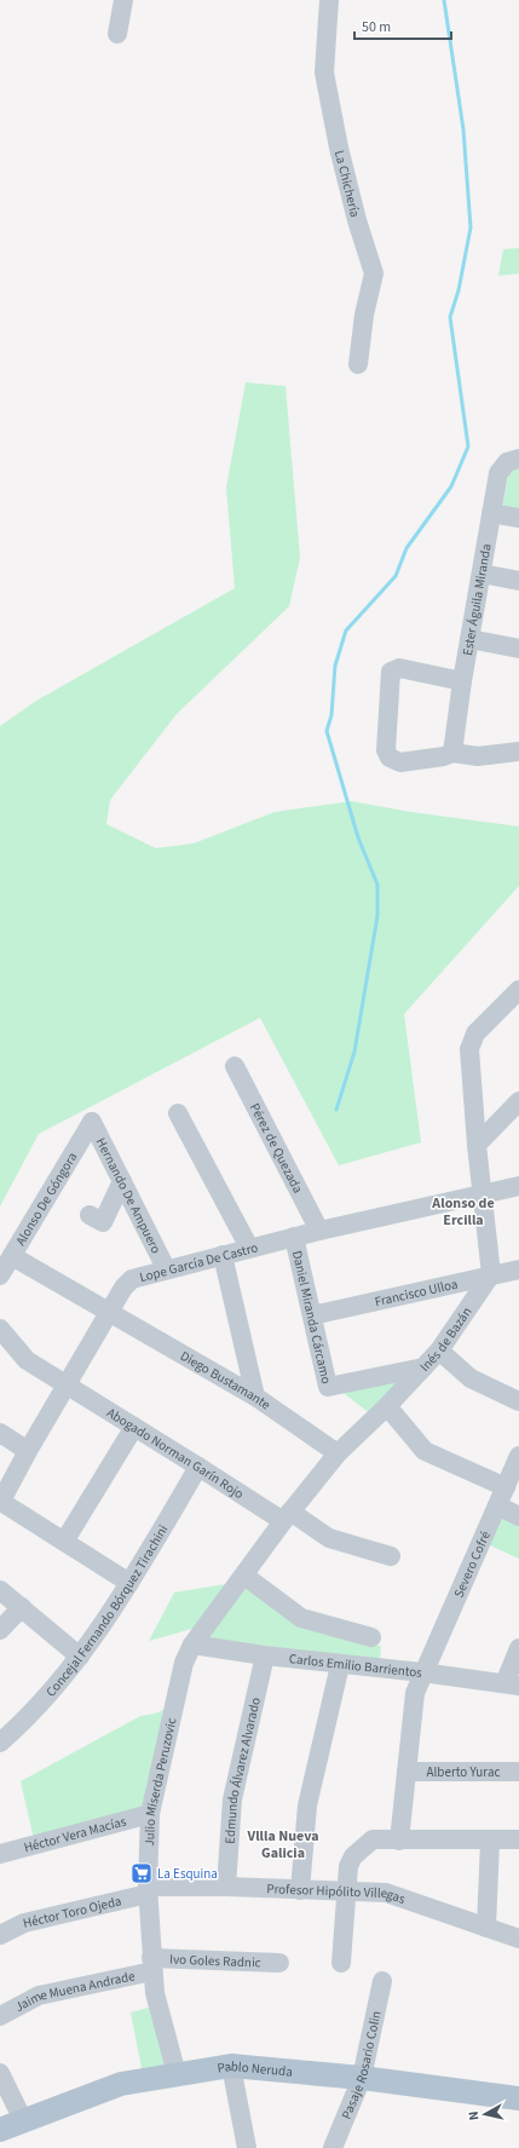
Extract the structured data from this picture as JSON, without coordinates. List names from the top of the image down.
{
  "streets": {
    "main road": ["Pablo Neruda"],
    "street": [
      "La Chichería",
      "Ester Águila Miranda",
      "Pérez de Quezada",
      "Hernando De Ampuero",
      "Alonso De Góngora",
      "Lope García De Castro",
      "Francisco Ulloa",
      "Daniel Miranda Cárcamo",
      "Inés de Bazán",
      "Diego Bustamante",
      "Abogado Norman Garín Rojo",
      "Severo Cofré",
      "Concejal Fernando Bórquez Tirachini",
      "Carlos Emilio Barrientos",
      "Edmundo Álvarez Alvarado",
      "Alberto Yurac",
      "Julio Miserda Peruzovic",
      "Héctor Vera Macías",
      "Profesor Hipólito Villegas",
      "Héctor Toro Ojeda",
      "Ivo Goles Radnic",
      "Jaime Muena Andrade",
      "Pasaje Rosario Colin"
    ]
  },
  "crossings": [
    ["Pérez de Quezada", "Lope García De Castro"],
    ["Hernando De Ampuero", "Alonso De Góngora"],
    ["Hernando De Ampuero", "Lope García De Castro"],
    ["Alonso De Góngora", "Diego Bustamante"],
    ["Lope García De Castro", "Daniel Miranda Cárcamo"],
    ["Lope García De Castro", "Diego Bustamante"],
    ["Lope García De Castro", "Abogado Norman Garín Rojo"],
    ["Francisco Ulloa", "Daniel Miranda Cárcamo"],
    ["Francisco Ulloa", "Inés de Bazán"],
    ["Daniel Miranda Cárcamo", "Inés de Bazán"],
    ["Inés de Bazán", "Diego Bustamante"],
    ["Inés de Bazán", "Abogado Norman Garín Rojo"],
    ["Inés de Bazán", "Carlos Emilio Barrientos"],
    ["Inés de Bazán", "Julio Miserda Peruzovic"],
    ["Abogado Norman Garín Rojo", "Concejal Fernando Bórquez Tirachini"],
    ["Severo Cofré", "Carlos Emilio Barrientos"],
    ["Severo Cofré", "Alberto Yurac"],
    ["Carlos Emilio Barrientos", "Edmundo Álvarez Alvarado"],
    ["Carlos Emilio Barrientos", "Alberto Yurac"],
    ["Carlos Emilio Barrientos", "Julio Miserda Peruzovic"],
    ["Edmundo Álvarez Alvarado", "Profesor Hipólito Villegas"],
    ["Julio Miserda Peruzovic", "Héctor Vera Macías"],
    ["Julio Miserda Peruzovic", "Profesor Hipólito Villegas"],
    ["Julio Miserda Peruzovic", "Héctor Toro Ojeda"],
    ["Julio Miserda Peruzovic", "Ivo Goles Radnic"],
    ["Julio Miserda Peruzovic", "Jaime Muena Andrade"],
    ["Julio Miserda Peruzovic", "Pablo Neruda"],
    ["Profesor Hipólito Villegas", "Héctor Toro Ojeda"],
    ["Ivo Goles Radnic", "Jaime Muena Andrade"],
    ["Pasaje Rosario Colin", "Pablo Neruda"]
  ],
  "districts": ["Alonso de Ercilla", "Vllla Nueva Galicia"],
  "places": {
    "supermarket": ["La Esquina"]
  },
  "scale_bar": "50 m",
  "north": "left"
}
